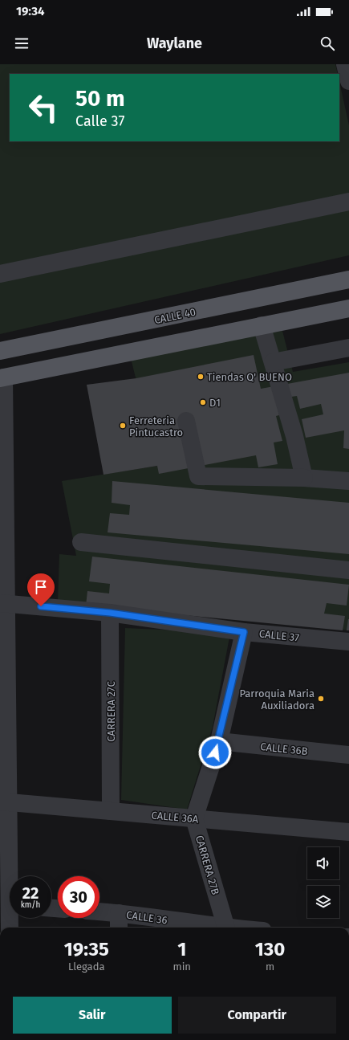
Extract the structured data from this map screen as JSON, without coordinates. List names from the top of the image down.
{
  "streets": {
    "main road": ["CALLE 40"],
    "street": [
      "CALLE 37",
      "CARRERA 27C",
      "CALLE 36B",
      "CALLE 36A",
      "CARRERA 27B",
      "CALLE 36"
    ]
  },
  "crossings": [
    ["CALLE 37", "CARRERA 27C"],
    ["CARRERA 27C", "CALLE 36A"],
    ["CALLE 36A", "CARRERA 27B"]
  ],
  "places": [
    "Tiendas Q' BUENO",
    "D1",
    "Ferreteria Pintucastro",
    "Parroquia Maria Auxiliadora"
  ],
  "page": {
    "status": "19:34",
    "header": "Waylane",
    "turn": ["50 m", "Calle 37"],
    "speed": "22 km/h",
    "limit": "30",
    "eta": [
      "19:35",
      "Llegada",
      "1",
      "min",
      "130",
      "m"
    ],
    "buttons": ["Salir", "Compartir"]
  }
}
